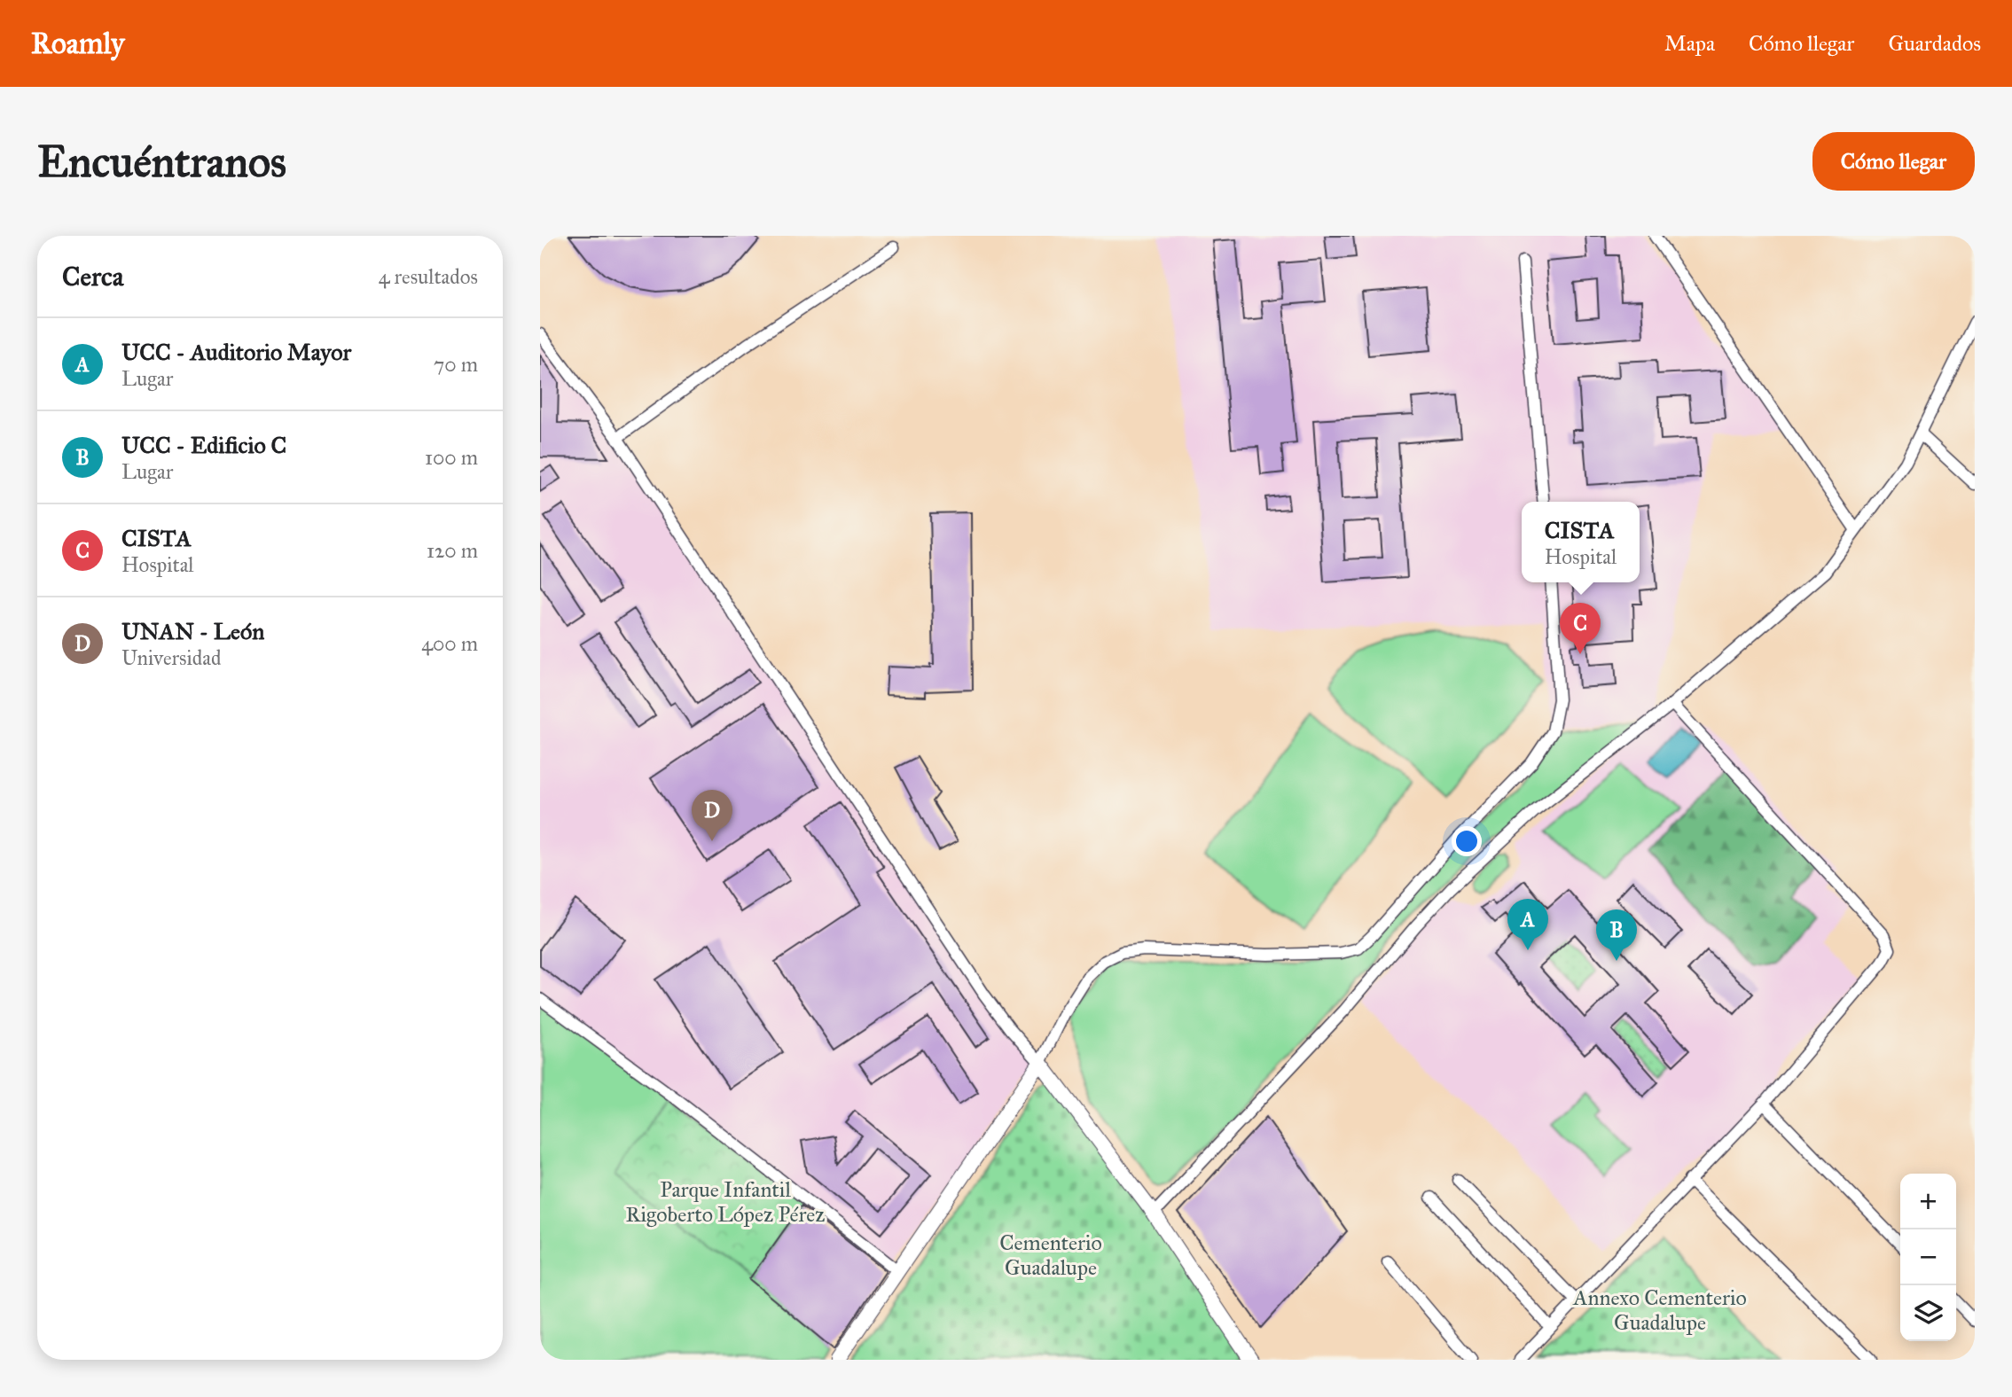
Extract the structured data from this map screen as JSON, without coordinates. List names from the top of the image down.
{
  "parks": ["Parque Infantil Rigoberto López Pérez", "Cementerio Guadalupe", "Annexo Cementerio Guadalupe"],
  "page": {
    "header": "Roamly",
    "nav": ["Mapa", "Cómo llegar", "Guardados"],
    "buttons": "Cómo llegar",
    "title": "Encuéntranos",
    "heading": ["Cerca", "4 resultados"],
    "list": [
      {
        "mark": "A",
        "name": "UCC - Auditorio Mayor",
        "note": "Lugar",
        "value": "70 m"
      },
      {
        "mark": "B",
        "name": "UCC - Edificio C",
        "note": "Lugar",
        "value": "100 m"
      },
      {
        "mark": "C",
        "name": "CISTA",
        "note": "Hospital",
        "value": "120 m"
      },
      {
        "mark": "D",
        "name": "UNAN - León",
        "note": "Universidad",
        "value": "400 m"
      }
    ],
    "popup": ["CISTA", "Hospital"],
    "pins": [
      "C",
      "D",
      "A",
      "B"
    ],
    "map_buttons": ["+", "−"]
  }
}
